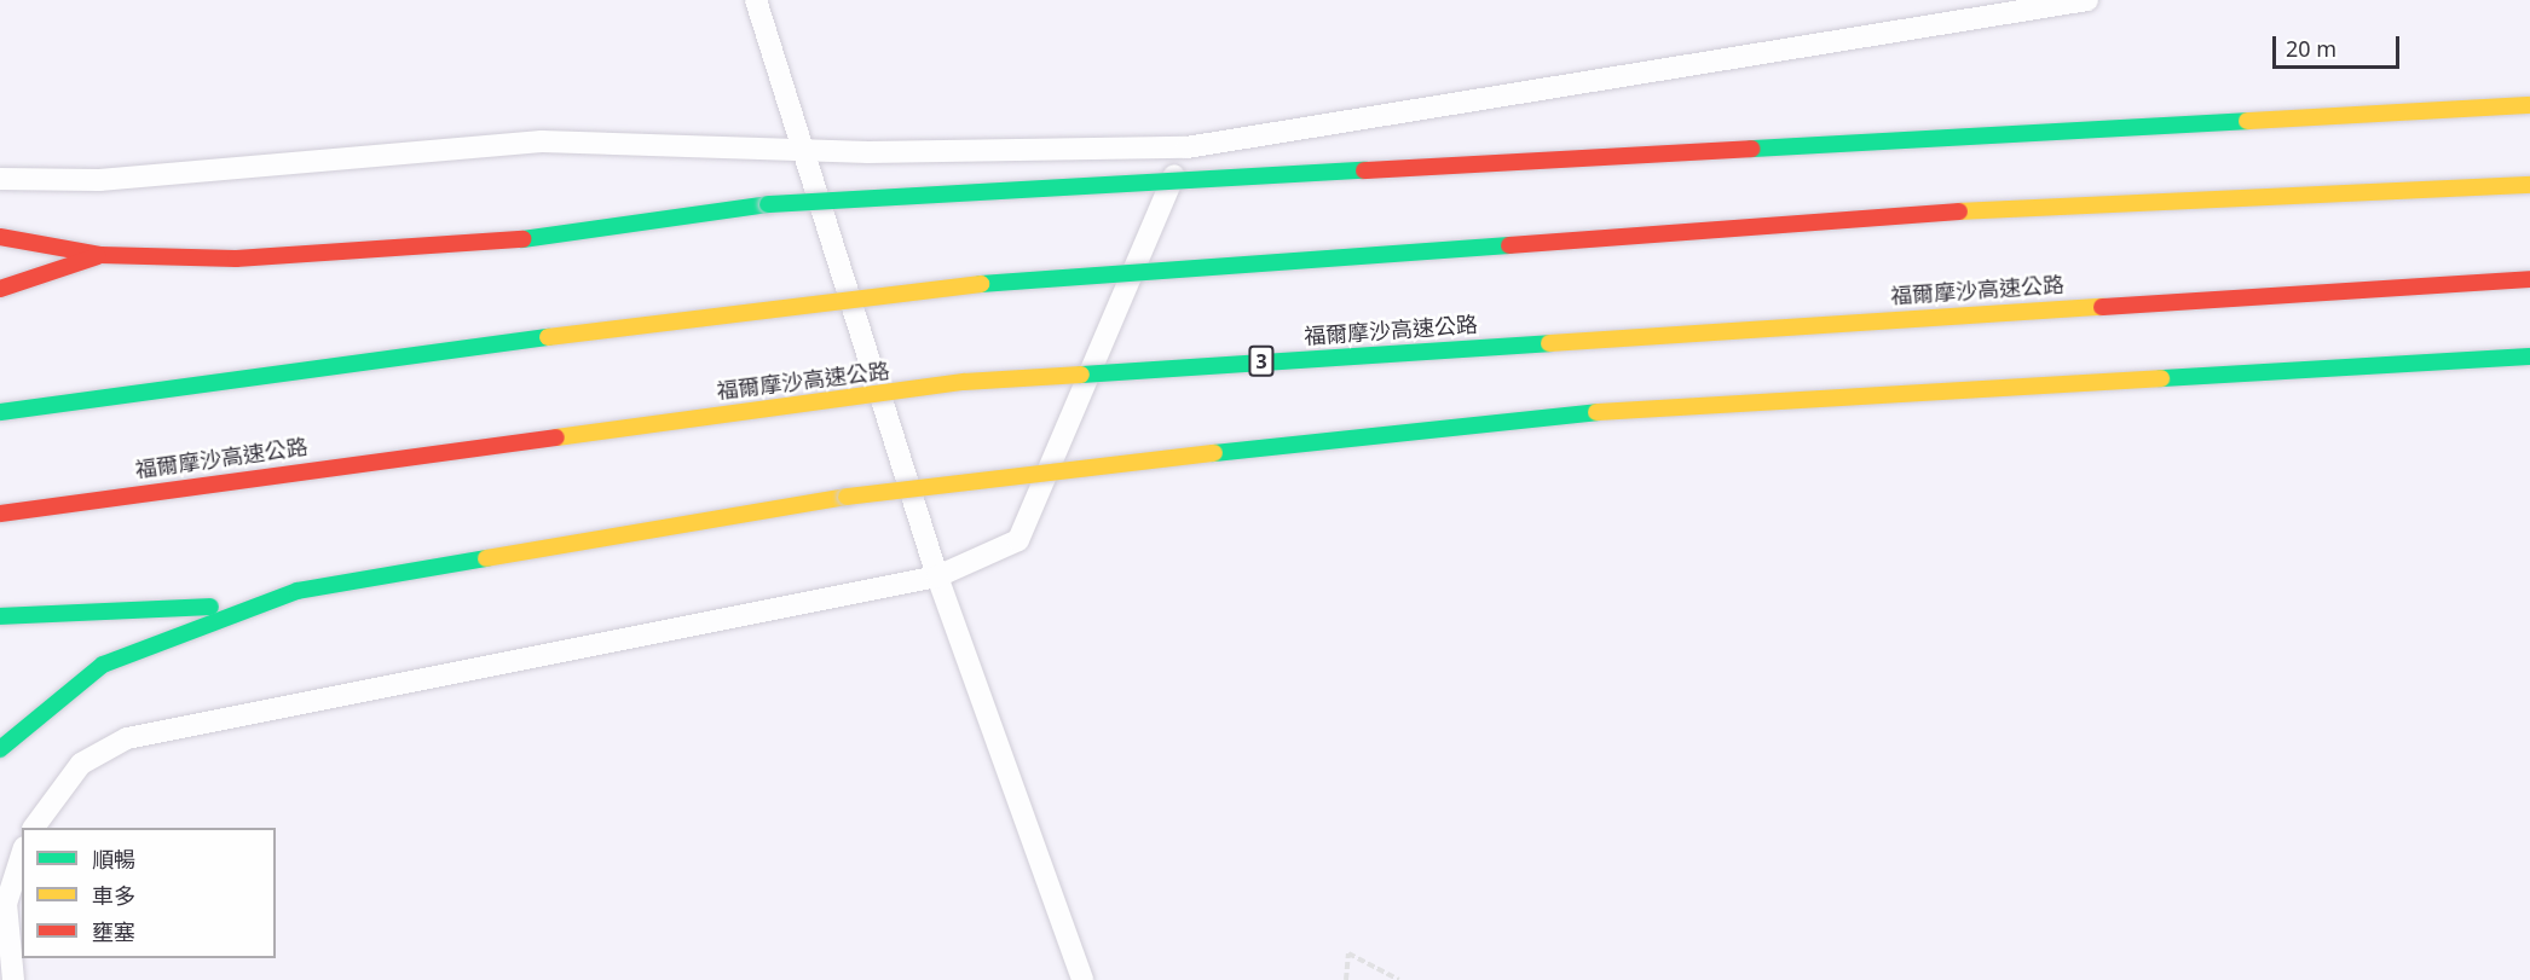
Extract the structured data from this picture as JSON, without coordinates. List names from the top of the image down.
{
  "streets": {
    "highway": ["福爾摩沙高速公路", "3"]
  },
  "legend": ["順暢", "車多", "壅塞"],
  "scale_bar": "20 m"
}
